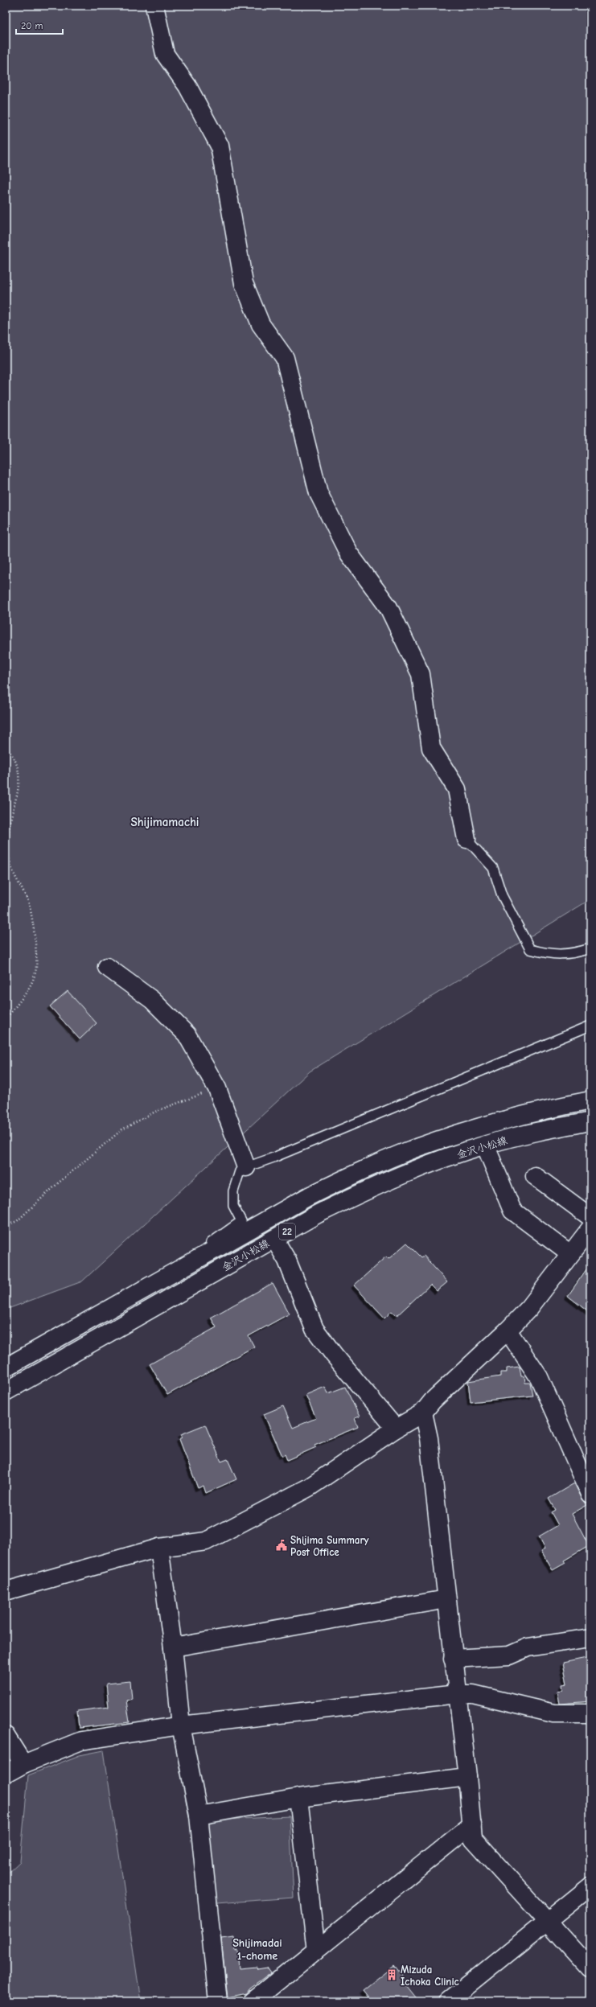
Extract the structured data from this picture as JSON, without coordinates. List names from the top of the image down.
{
  "streets": {
    "street": ["金沢小松線", "22"]
  },
  "districts": ["Shijimamachi", "Shijimadai 1-chome"],
  "places": {
    "public building": ["Shijima Summary Post Office"],
    "building": ["Mizuda Ichoka Clinic"]
  },
  "scale_bar": "20 m"
}
